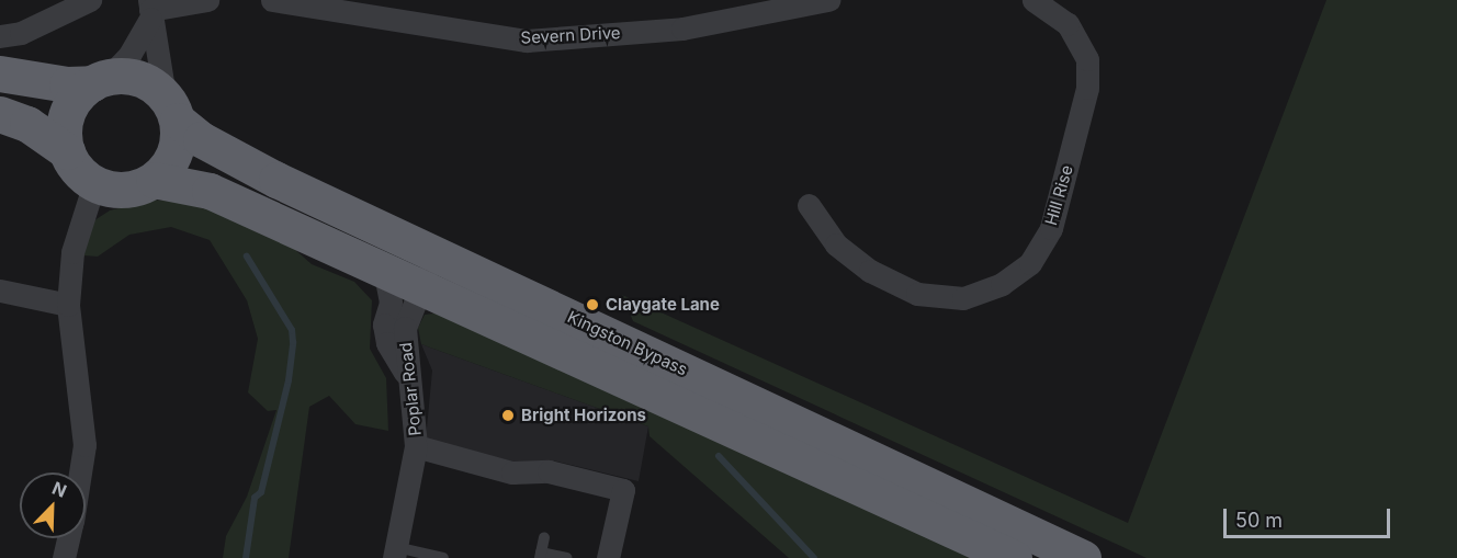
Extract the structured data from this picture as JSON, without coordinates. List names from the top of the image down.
{
  "streets": {
    "highway": ["Kingston Bypass"],
    "street": ["Severn Drive", "Hill Rise", "Poplar Road"]
  },
  "crossings": [
    ["Kingston Bypass", "Poplar Road"]
  ],
  "places": ["Claygate Lane", "Bright Horizons"],
  "scale_bar": "50 m",
  "north": "top right"
}
